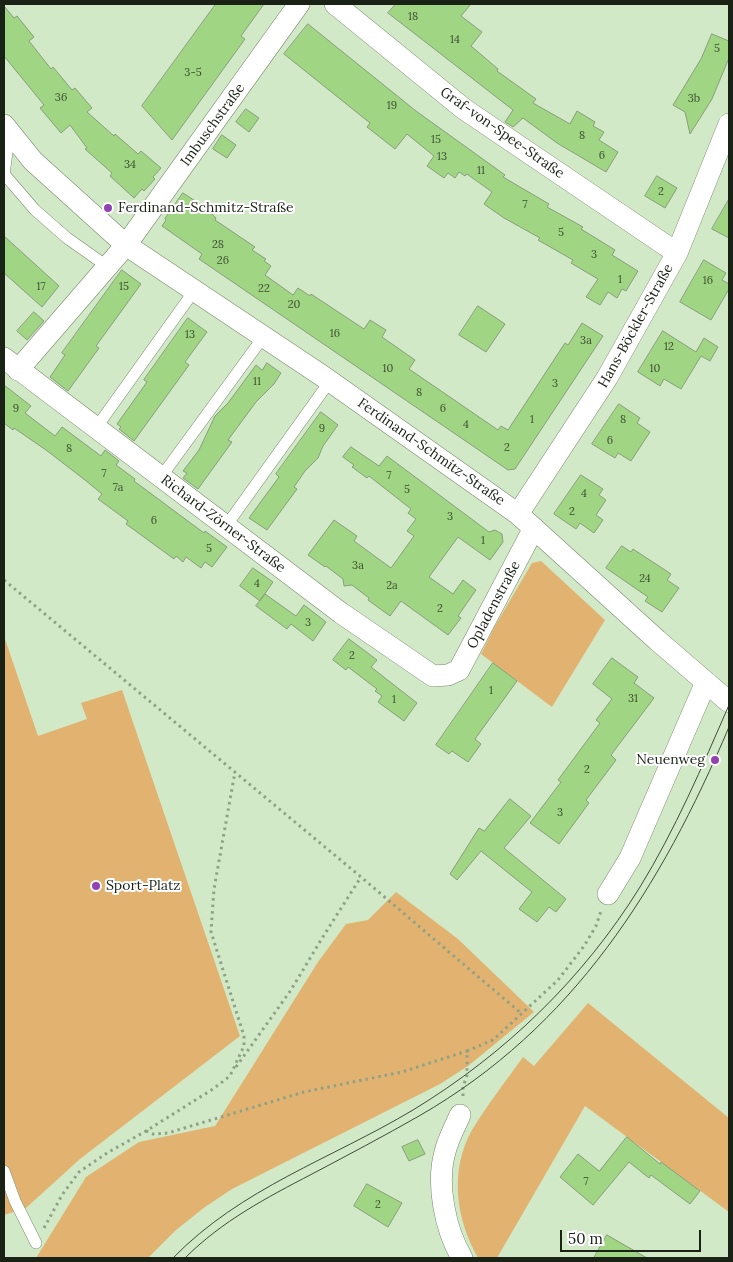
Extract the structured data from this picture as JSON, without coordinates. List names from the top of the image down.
{
  "streets": {
    "street": [
      "Imbuschstraße",
      "Graf-von-Spee-Straße",
      "Hans-Böckler-Straße",
      "Ferdinand-Schmitz-Straße",
      "Richard-Zörner-Straße",
      "Opladenstraße"
    ]
  },
  "crossings": [
    ["Imbuschstraße", "Ferdinand-Schmitz-Straße"],
    ["Graf-von-Spee-Straße", "Hans-Böckler-Straße"],
    ["Hans-Böckler-Straße", "Ferdinand-Schmitz-Straße"],
    ["Ferdinand-Schmitz-Straße", "Opladenstraße"],
    ["Richard-Zörner-Straße", "Opladenstraße"]
  ],
  "places": ["Ferdinand-Schmitz-Straße", "Neuenweg", "Sport-Platz"],
  "house_numbers": [
    "18",
    "14",
    "5",
    "3-5",
    "36",
    "3b",
    "19",
    "8",
    "15",
    "6",
    "13",
    "34",
    "11",
    "2",
    "7",
    "5",
    "28",
    "3",
    "26",
    "1",
    "16",
    "17",
    "15",
    "22",
    "20",
    "16",
    "13",
    "3a",
    "12",
    "10",
    "10",
    "11",
    "3",
    "8",
    "9",
    "6",
    "1",
    "8",
    "4",
    "9",
    "6",
    "2",
    "8",
    "7",
    "7",
    "7a",
    "5",
    "4",
    "2",
    "3",
    "6",
    "1",
    "5",
    "3a",
    "24",
    "4",
    "2a",
    "2",
    "3",
    "2",
    "1",
    "31",
    "1",
    "2",
    "3",
    "7",
    "2"
  ],
  "scale_bar": "50 m"
}
